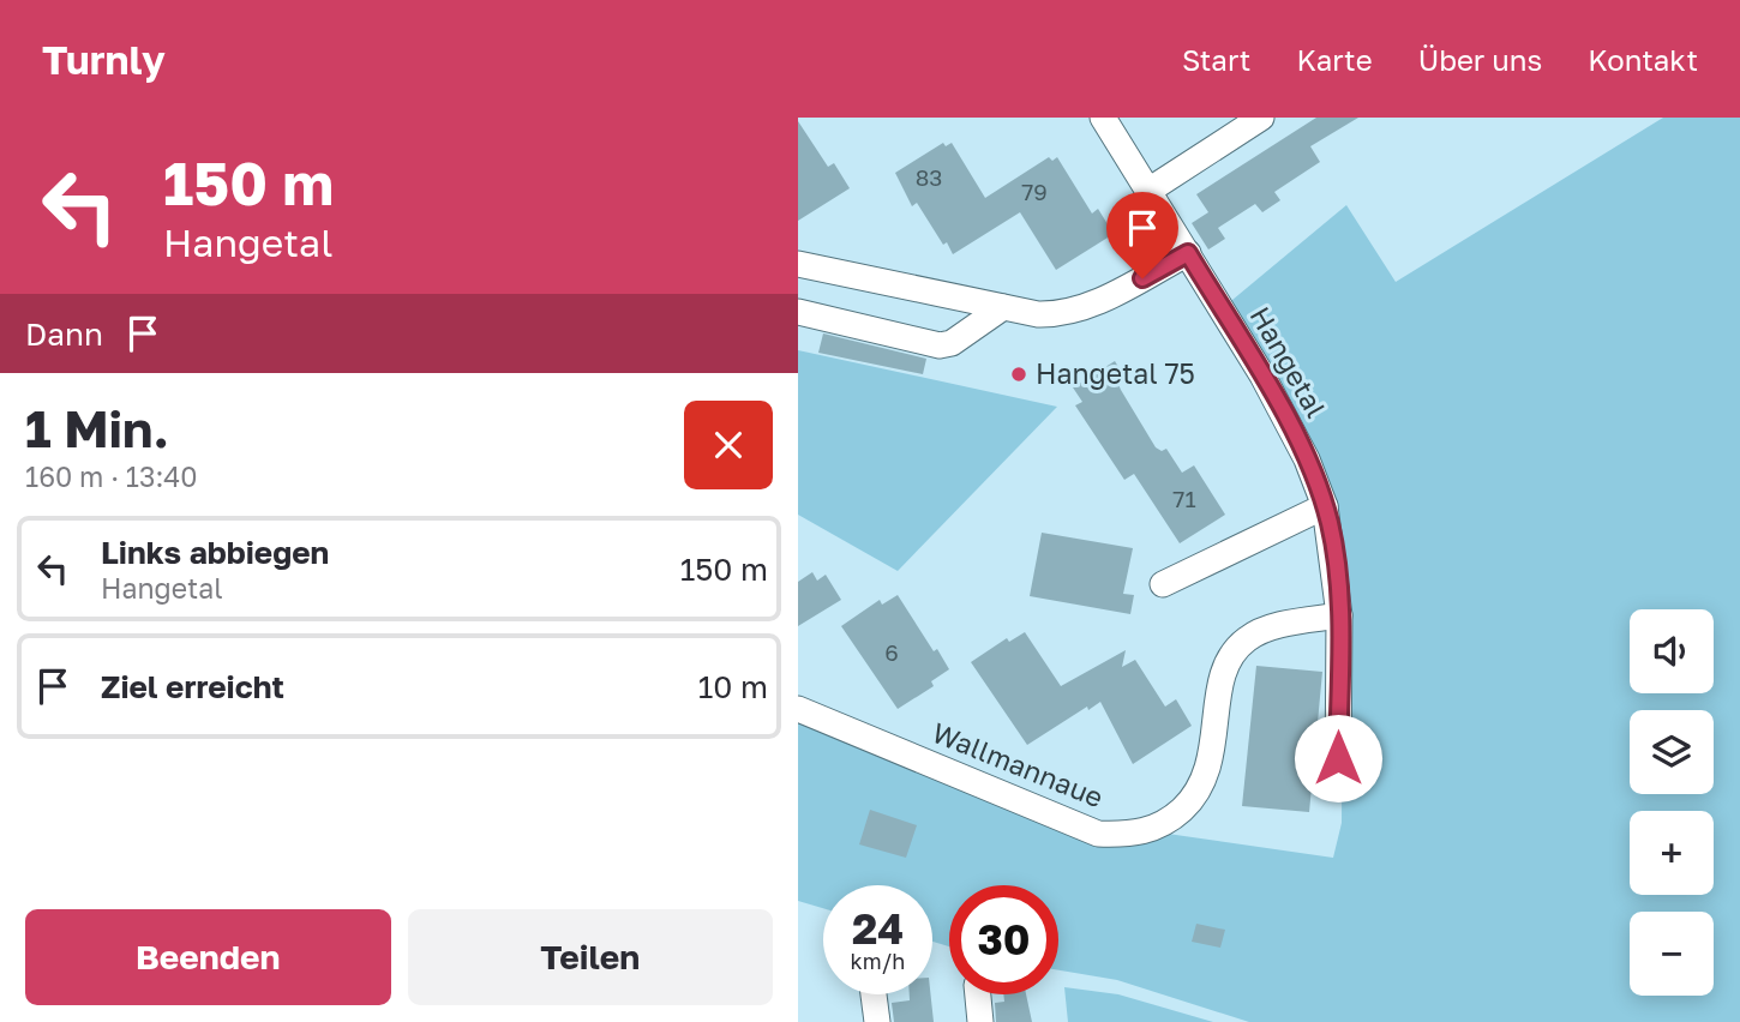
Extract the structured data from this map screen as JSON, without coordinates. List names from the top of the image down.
{
  "streets": {
    "street": ["Hangetal", "Wallmannaue"]
  },
  "crossings": [
    ["Hangetal", "Wallmannaue"]
  ],
  "places": ["Hangetal 75"],
  "house_numbers": [
    "83",
    "79",
    "71",
    "6"
  ],
  "page": {
    "header": "Turnly",
    "nav": [
      "Start",
      "Karte",
      "Über uns",
      "Kontakt"
    ],
    "turn": ["150 m", "Hangetal"],
    "then": "Dann",
    "heading": ["1 Min.", "160 m · 13:40"],
    "list": [
      {
        "name": "Links abbiegen",
        "note": "Hangetal",
        "value": "150 m"
      },
      {
        "name": "Ziel erreicht",
        "value": "10 m"
      }
    ],
    "map_buttons": ["+", "−"],
    "speed": "24 km/h",
    "limit": "30",
    "buttons": ["Beenden", "Teilen"]
  }
}
